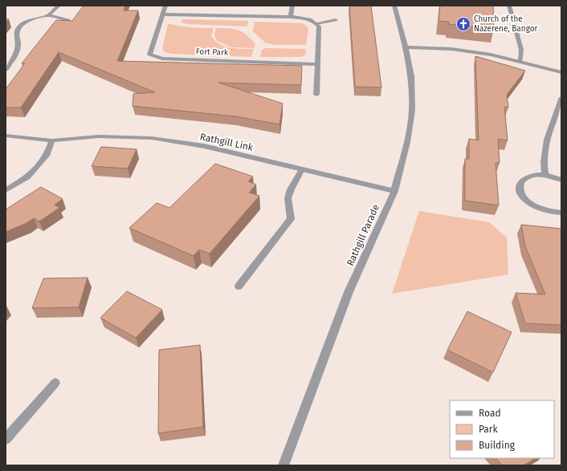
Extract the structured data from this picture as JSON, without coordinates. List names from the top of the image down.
{
  "streets": {
    "street": ["Fort Park", "Rathgill Link", "Rathgill Parade"]
  },
  "crossings": [
    ["Rathgill Link", "Rathgill Parade"]
  ],
  "places": {
    "church": ["Church of the Nazerene, Bangor"]
  },
  "legend": ["Road", "Park", "Building"]
}
